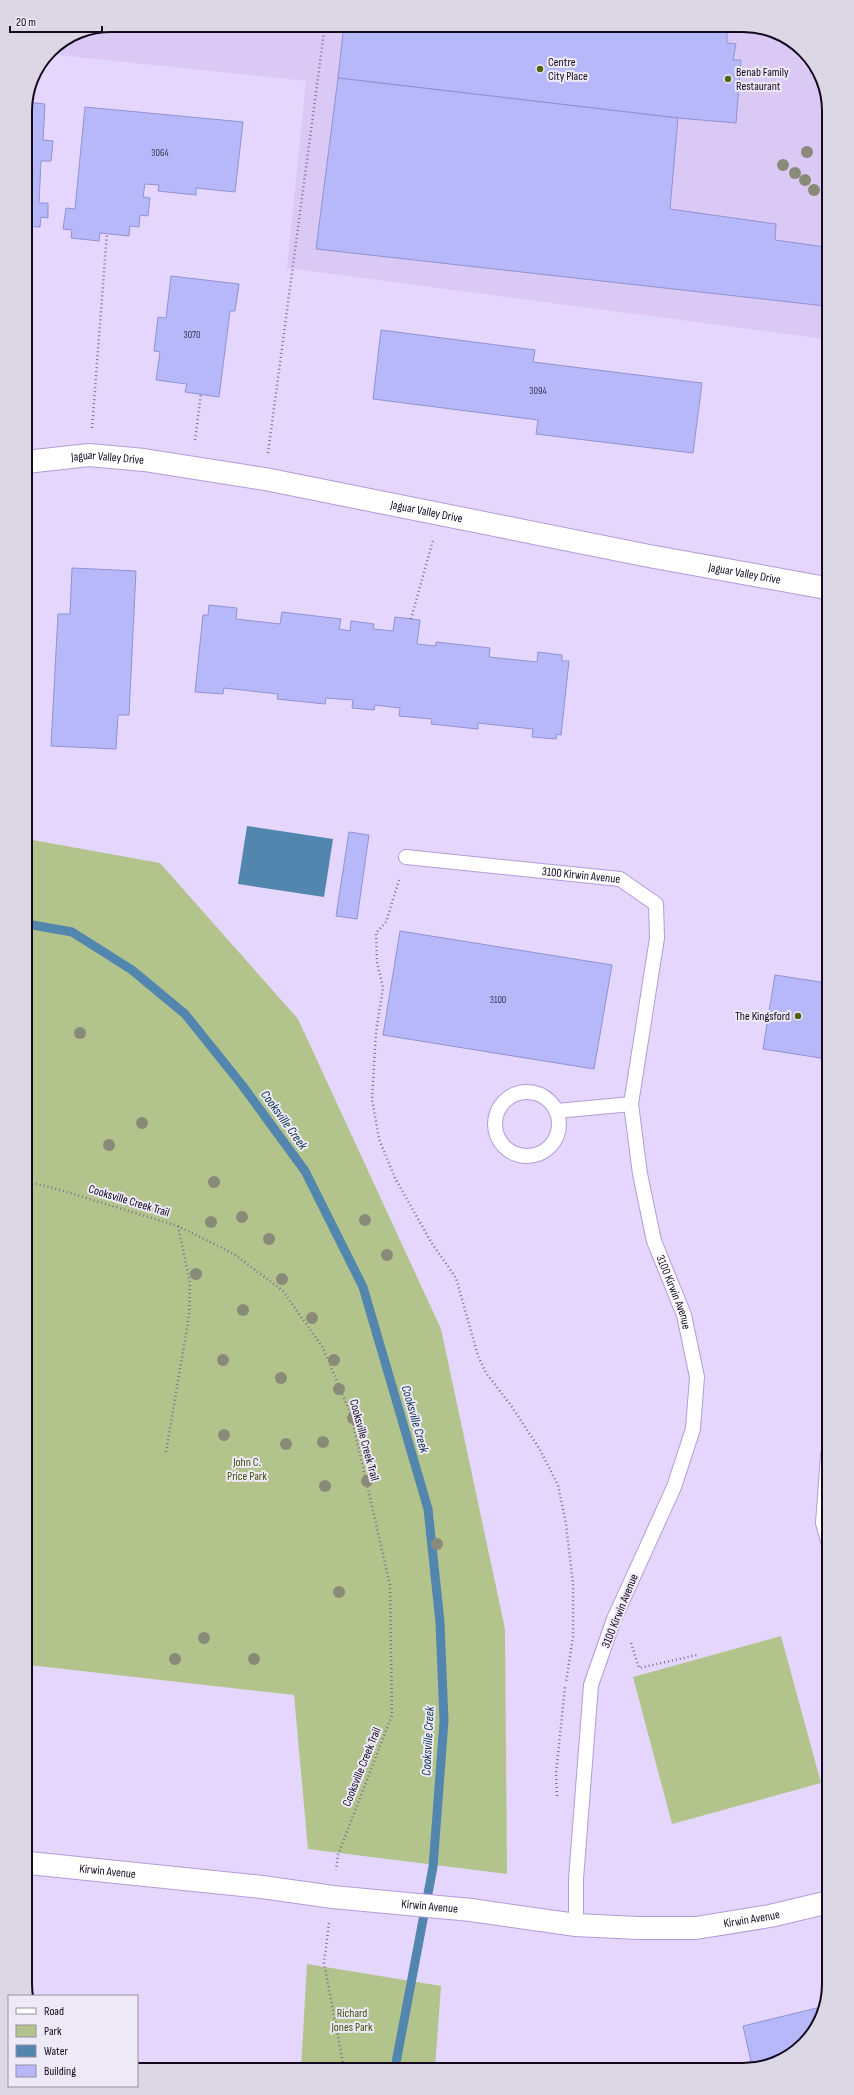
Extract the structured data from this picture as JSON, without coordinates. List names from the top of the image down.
{
  "streets": {
    "street": ["Jaguar Valley Drive", "Kirwin Avenue"],
    "lane": ["3100 Kirwin Avenue"],
    "path": ["Cooksville Creek Trail"]
  },
  "crossings": [
    ["3100 Kirwin Avenue", "Kirwin Avenue"]
  ],
  "water": ["Cooksville Creek"],
  "parks": ["John C. Price Park", "Richard Jones Park"],
  "places": ["Centre City Place", "Benab Family Restaurant", "The Kingsford"],
  "house_numbers": [
    "3064",
    "3070",
    "3094",
    "3100"
  ],
  "legend": [
    "Road",
    "Park",
    "Water",
    "Building"
  ],
  "scale_bar": "20 m"
}
